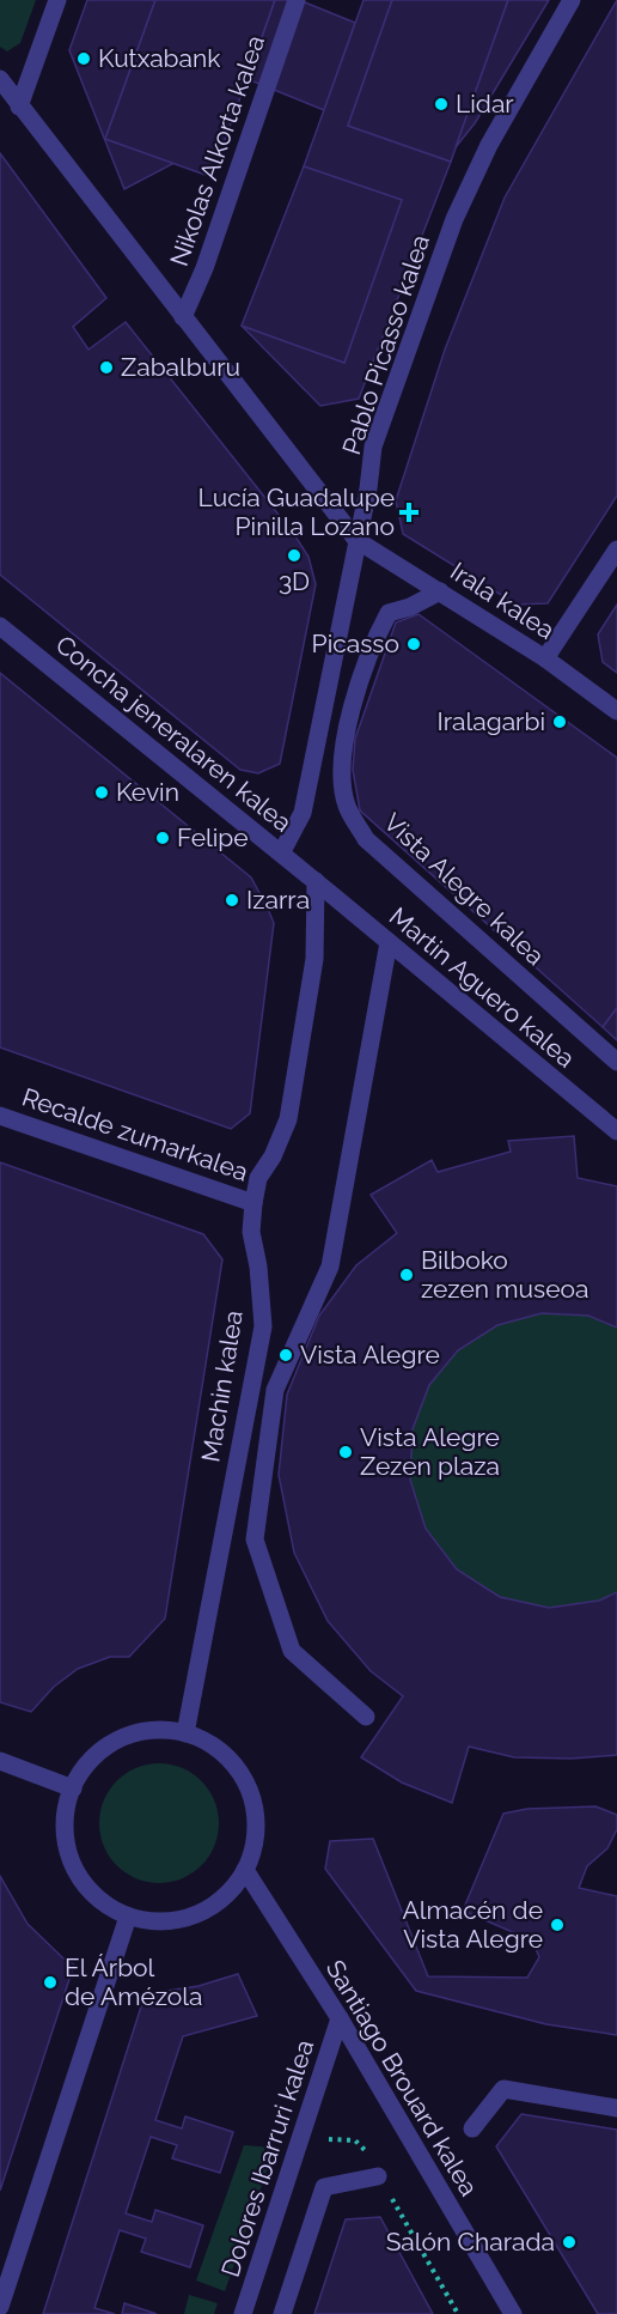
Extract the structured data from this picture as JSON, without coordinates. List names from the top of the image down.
{
  "streets": {
    "street": [
      "Nikolas Alkorta kalea",
      "Pablo Picasso kalea",
      "Irala kalea",
      "Concha jeneralaren kalea",
      "Vista Alegre kalea",
      "Martin Aguero kalea",
      "Recalde zumarkalea",
      "Machin kalea",
      "Santiago Brouard kalea",
      "Dolores Ibarruri kalea"
    ]
  },
  "crossings": [
    ["Pablo Picasso kalea", "Irala kalea"],
    ["Pablo Picasso kalea", "Concha jeneralaren kalea"],
    ["Irala kalea", "Vista Alegre kalea"],
    ["Concha jeneralaren kalea", "Martin Aguero kalea"],
    ["Concha jeneralaren kalea", "Machin kalea"],
    ["Martin Aguero kalea", "Machin kalea"],
    ["Recalde zumarkalea", "Machin kalea"],
    ["Machin kalea", "Santiago Brouard kalea"],
    ["Santiago Brouard kalea", "Dolores Ibarruri kalea"]
  ],
  "places": {
    "other": [
      "Kutxabank",
      "Lidar",
      "Zabalburu",
      "3D",
      "Picasso",
      "Iralagarbi",
      "Kevin",
      "Felipe",
      "Izarra",
      "Bilboko zezen museoa",
      "Vista Alegre",
      "Vista Alegre Zezen plaza",
      "Almacén de Vista Alegre",
      "El Árbol de Amézola",
      "Salón Charada"
    ],
    "health": ["Lucía Guadalupe Pinilla Lozano"]
  }
}
